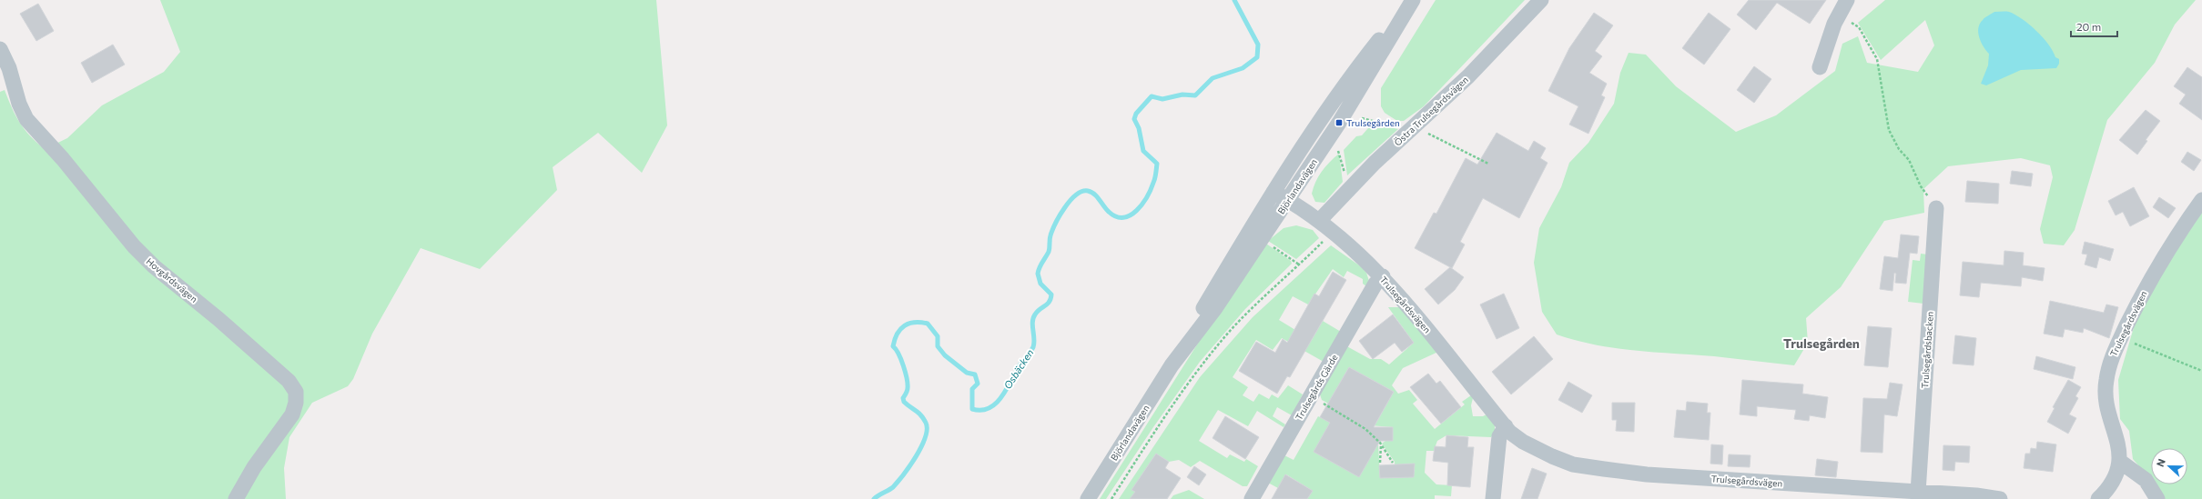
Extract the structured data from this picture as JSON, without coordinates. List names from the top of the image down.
{
  "streets": {
    "street": [
      "Östra Trulsegårdsvägen",
      "Björlandavägen",
      "Hovgårdsvägen",
      "Trulsegårdsvägen",
      "Trulsegårdsbacken",
      "Trulsegårds Gärde"
    ]
  },
  "crossings": [
    ["Östra Trulsegårdsvägen", "Trulsegårdsvägen"],
    ["Björlandavägen", "Trulsegårdsvägen"],
    ["Trulsegårdsvägen", "Trulsegårdsbacken"],
    ["Trulsegårdsvägen", "Trulsegårds Gärde"]
  ],
  "districts": ["Trulsegården"],
  "water": ["Osbäcken"],
  "places": {
    "transit": ["Trulsegården"]
  },
  "scale_bar": "20 m",
  "north": "left"
}
